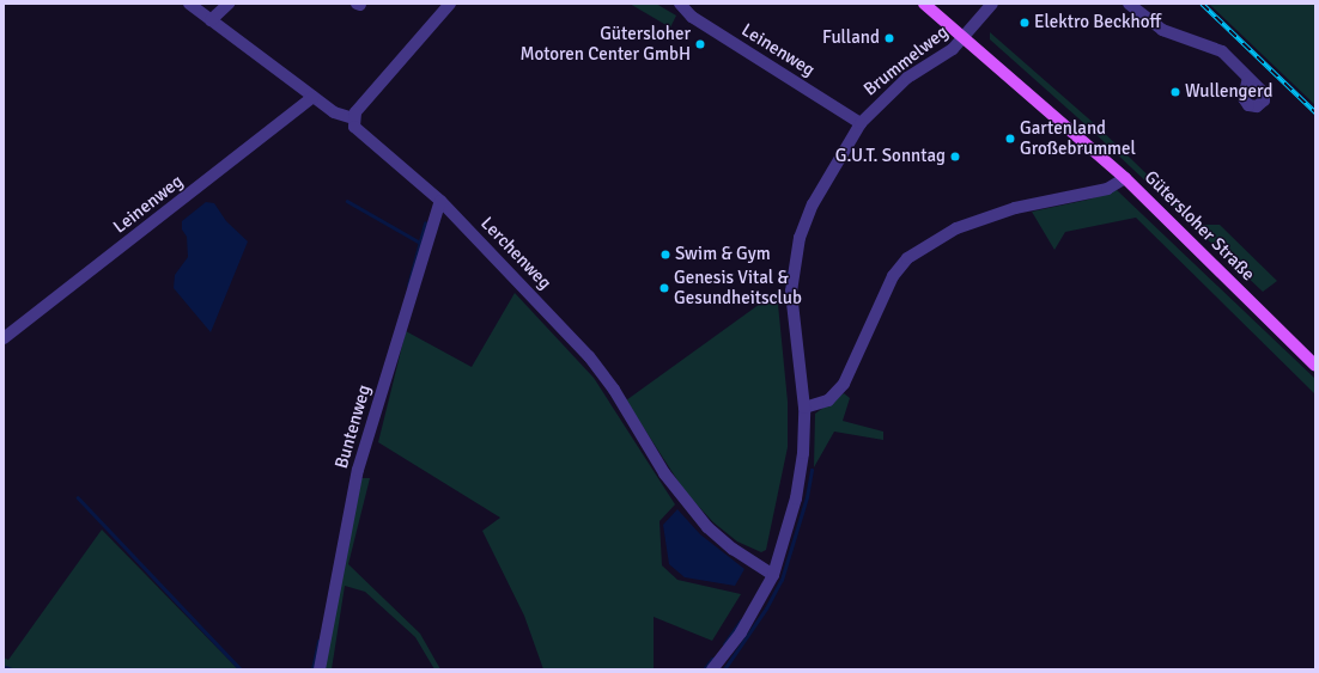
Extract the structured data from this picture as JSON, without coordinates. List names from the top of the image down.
{
  "streets": {
    "main road": ["Gütersloher Straße"],
    "street": [
      "Leinenweg",
      "Brummelweg",
      "Lerchenweg",
      "Buntenweg"
    ]
  },
  "crossings": [
    ["Leinenweg", "Brummelweg"],
    ["Brummelweg", "Gütersloher Straße"],
    ["Brummelweg", "Lerchenweg"],
    ["Lerchenweg", "Buntenweg"]
  ],
  "places": [
    "Elektro Beckhoff",
    "Fulland",
    "Gütersloher Motoren Center GmbH",
    "Wullengerd",
    "Gartenland Großebrummel",
    "G.U.T. Sonntag",
    "Swim & Gym",
    "Genesis Vital & Gesundheitsclub"
  ]
}
